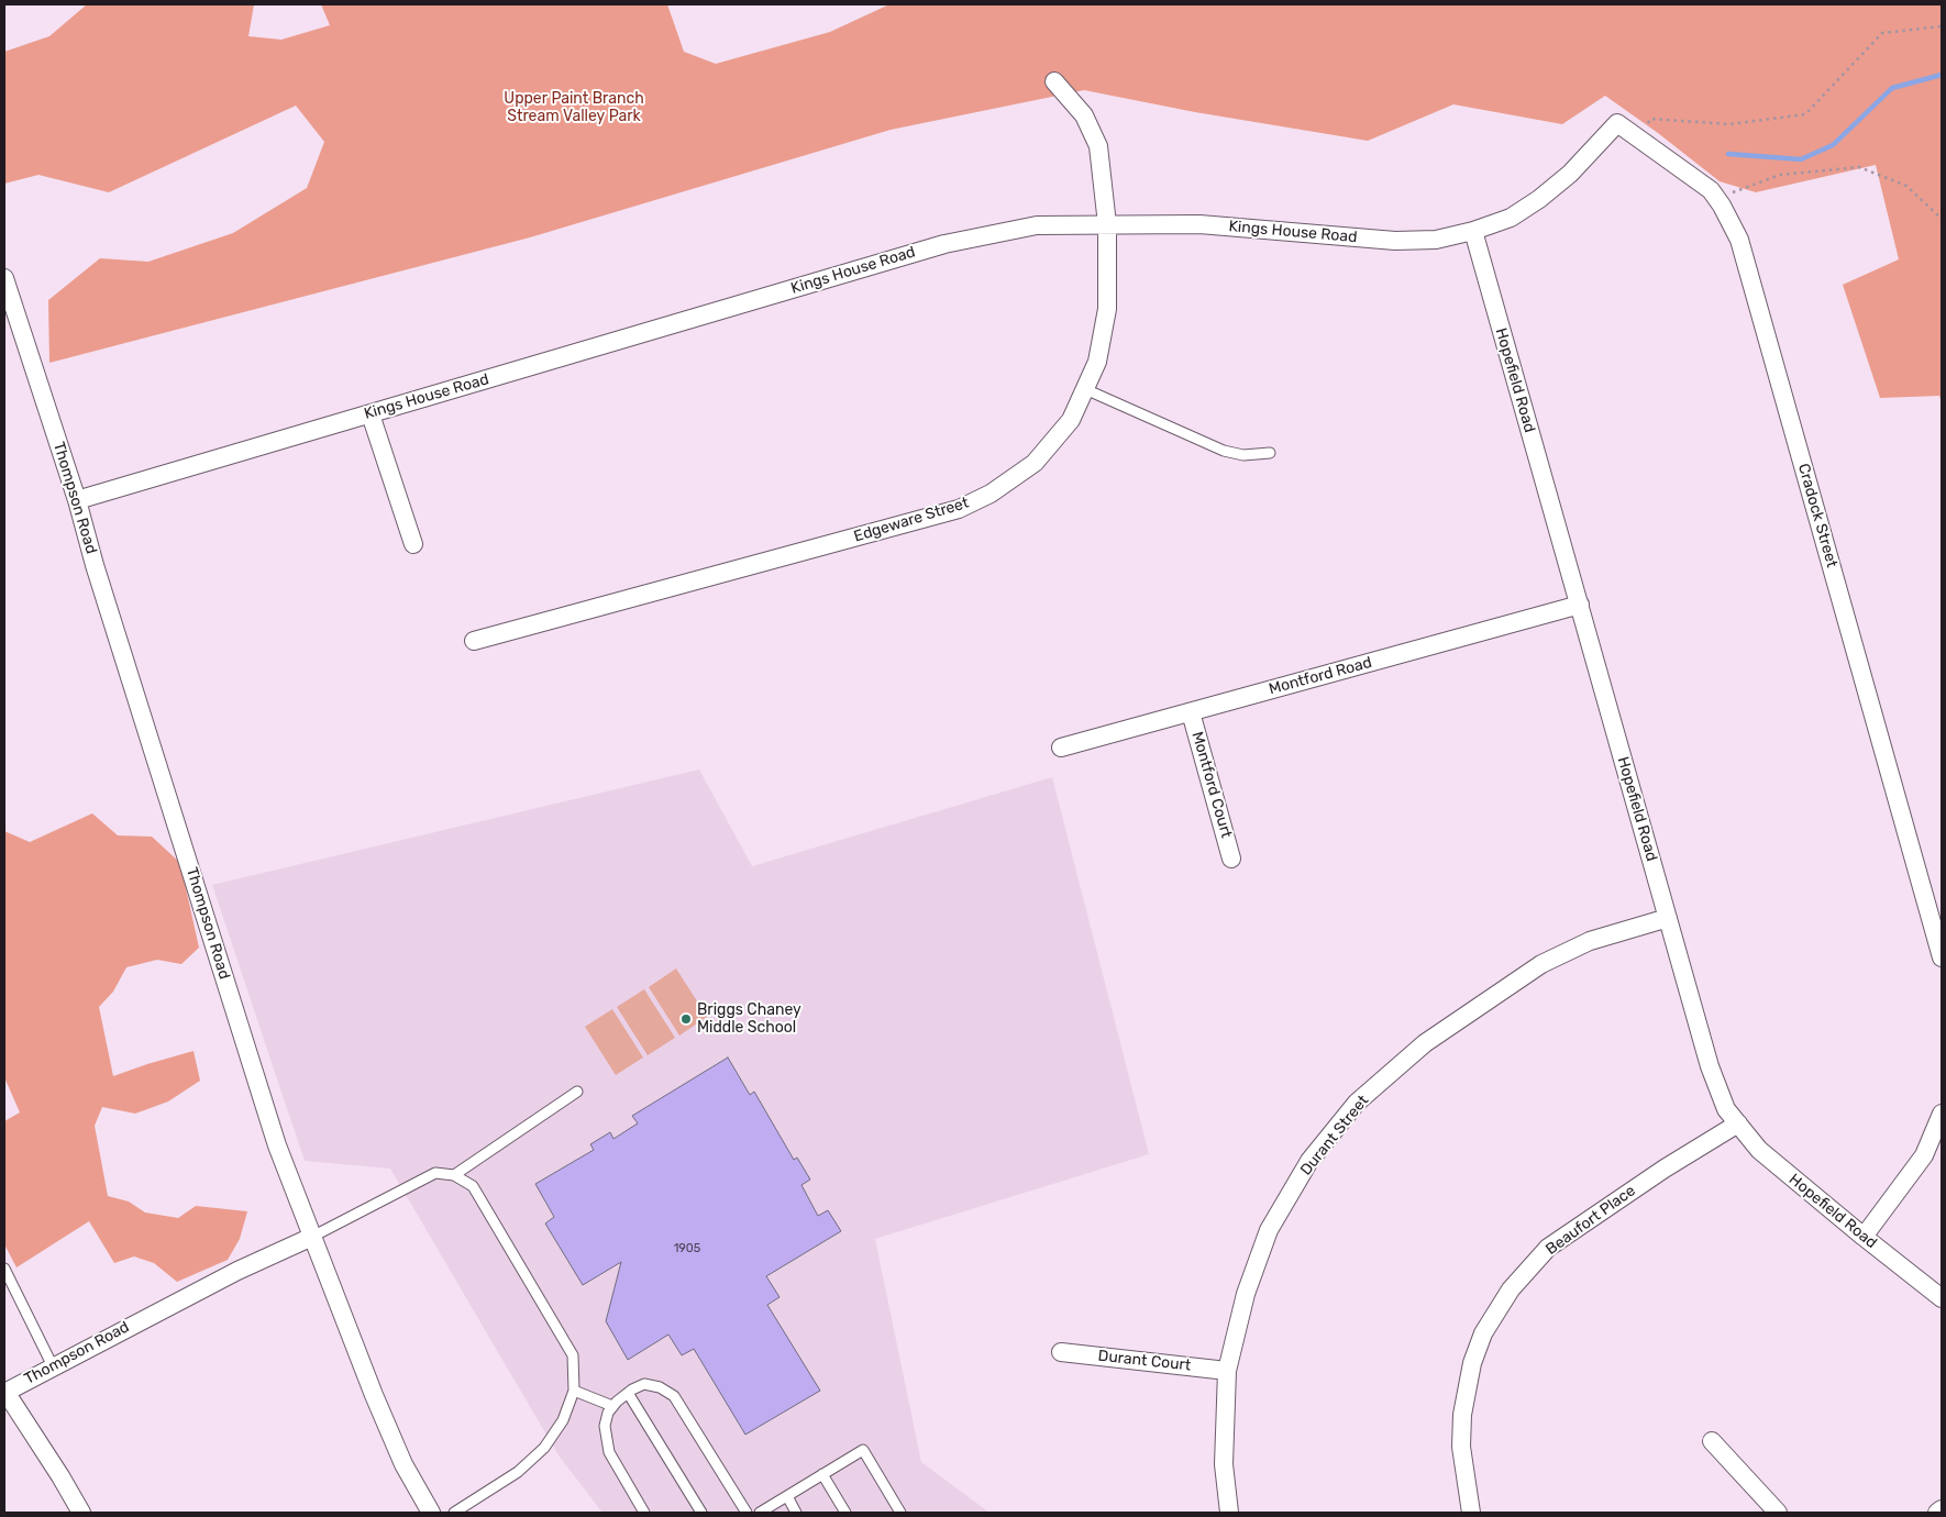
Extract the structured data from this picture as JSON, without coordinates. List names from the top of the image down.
{
  "streets": {
    "street": [
      "Kings House Road",
      "Hopefield Road",
      "Thompson Road",
      "Cradock Street",
      "Edgeware Street",
      "Montford Road",
      "Montford Court",
      "Durant Street",
      "Beaufort Place",
      "Durant Court"
    ]
  },
  "crossings": [
    ["Kings House Road", "Hopefield Road"],
    ["Kings House Road", "Thompson Road"],
    ["Kings House Road", "Cradock Street"],
    ["Kings House Road", "Edgeware Street"],
    ["Hopefield Road", "Montford Road"],
    ["Hopefield Road", "Durant Street"],
    ["Hopefield Road", "Beaufort Place"],
    ["Montford Road", "Montford Court"],
    ["Durant Street", "Durant Court"]
  ],
  "parks": ["Upper Paint Branch Stream Valley Park"],
  "places": ["Briggs Chaney Middle School"],
  "house_numbers": ["1905"]
}
